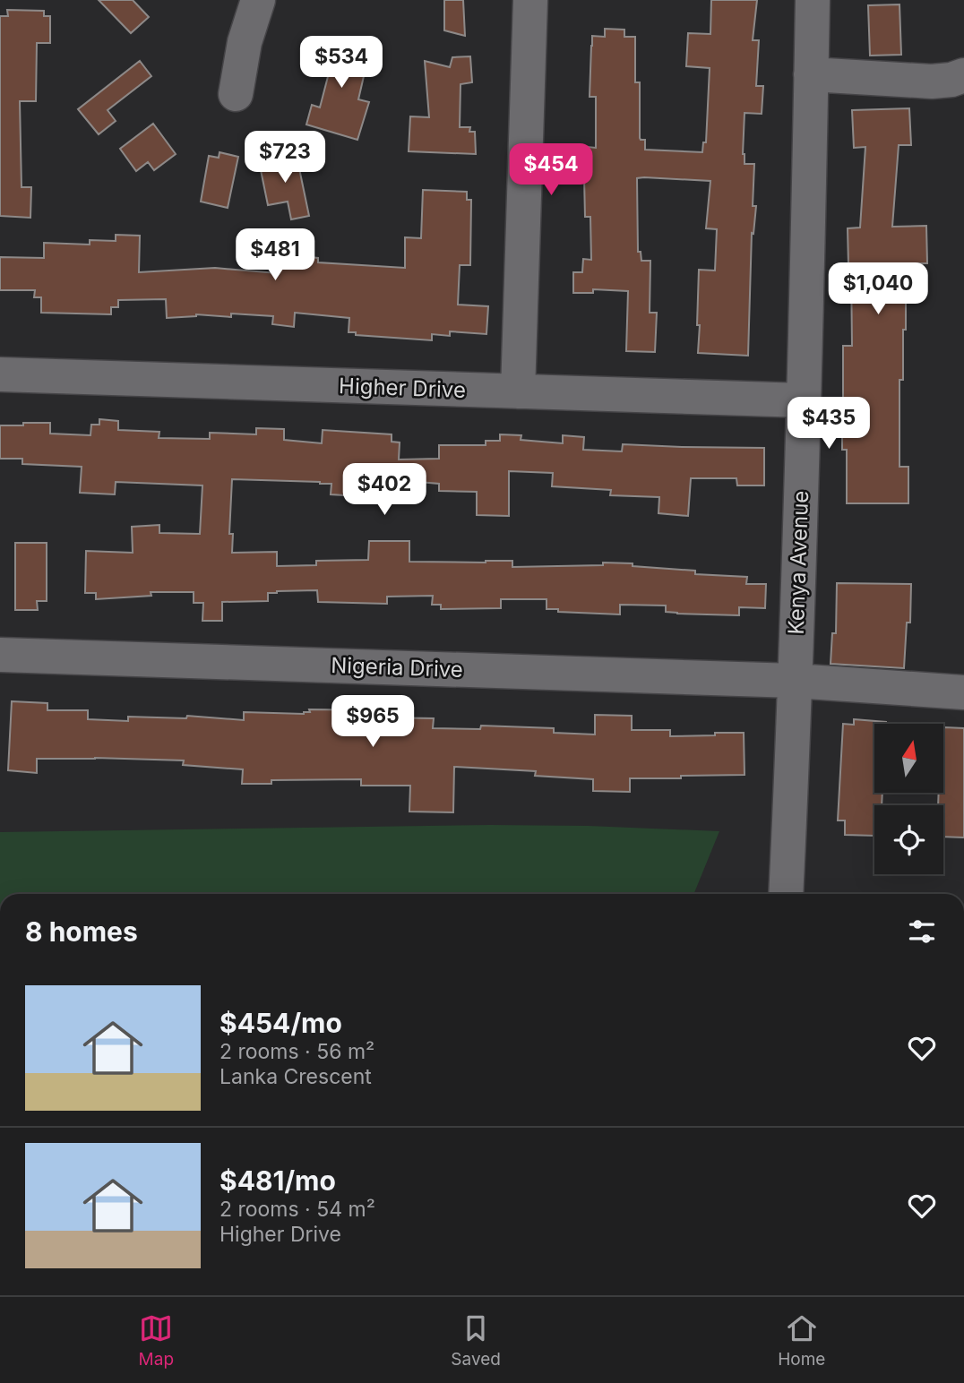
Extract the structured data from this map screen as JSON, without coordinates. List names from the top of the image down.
{
  "streets": {
    "street": ["Higher Drive", "Kenya Avenue", "Nigeria Drive"]
  },
  "crossings": [
    ["Higher Drive", "Kenya Avenue"],
    ["Kenya Avenue", "Nigeria Drive"]
  ],
  "north": "top",
  "page": {
    "price": [
      "$534",
      "$723",
      "$454",
      "$481",
      "$1,040",
      "$435",
      "$402",
      "$965"
    ],
    "heading": "8 homes",
    "list": [
      {
        "name": "$454/mo",
        "note": "2 rooms · 56 m² · Lanka Crescent"
      },
      {
        "name": "$481/mo",
        "note": "2 rooms · 54 m² · Higher Drive"
      }
    ],
    "tabs": ["Map", "Saved", "Home"]
  }
}
